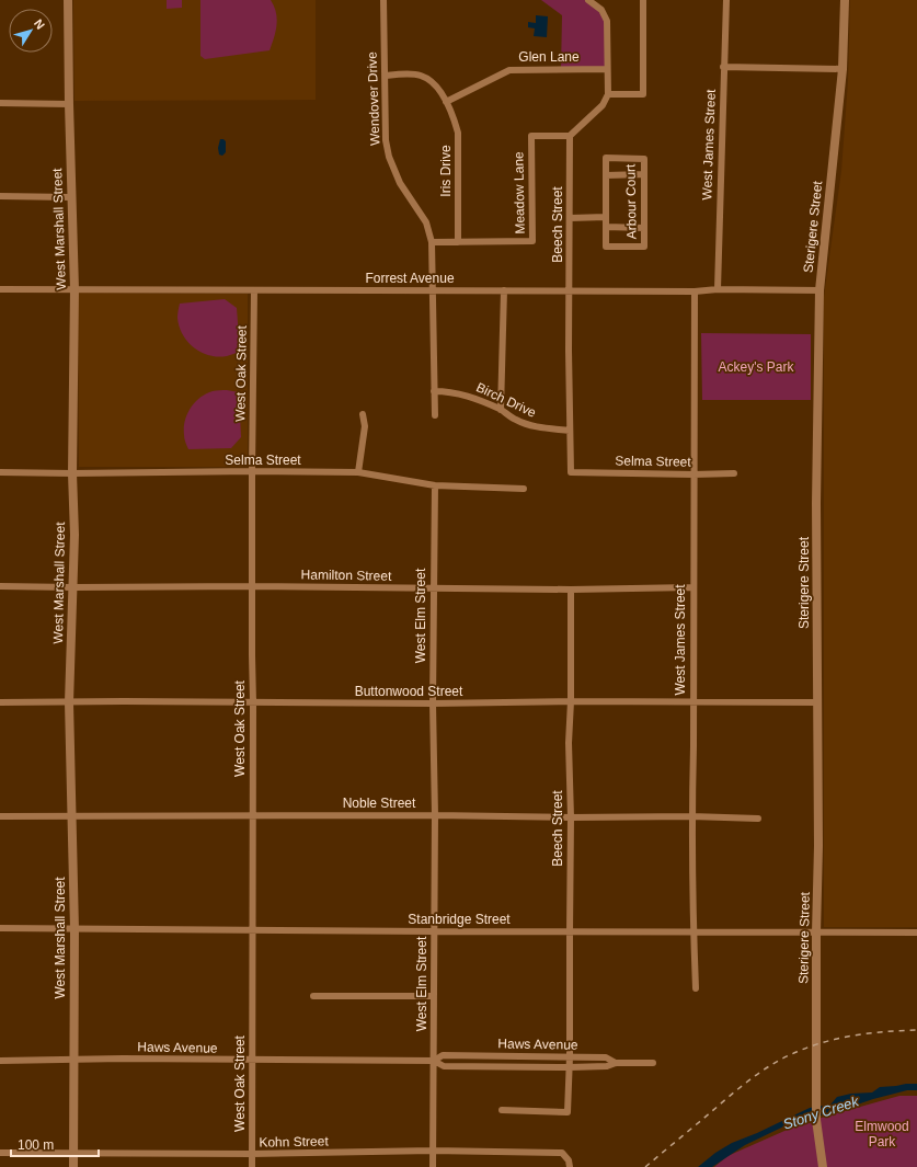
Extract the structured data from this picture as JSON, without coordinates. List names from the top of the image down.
{
  "streets": {
    "street": [
      "Glen Lane",
      "Wendover Drive",
      "West James Street",
      "Iris Drive",
      "Meadow Lane",
      "Arbour Court",
      "Beech Street",
      "Sterigere Street",
      "West Marshall Street",
      "Forrest Avenue",
      "West Oak Street",
      "Birch Drive",
      "Selma Street",
      "Hamilton Street",
      "West Elm Street",
      "Buttonwood Street",
      "Noble Street",
      "Stanbridge Street",
      "Haws Avenue",
      "Kohn Street"
    ]
  },
  "crossings": [
    ["Glen Lane", "Iris Drive"],
    ["Wendover Drive", "Iris Drive"],
    ["Wendover Drive", "Meadow Lane"],
    ["Wendover Drive", "Forrest Avenue"],
    ["West James Street", "Forrest Avenue"],
    ["West James Street", "Selma Street"],
    ["West James Street", "Hamilton Street"],
    ["West James Street", "Buttonwood Street"],
    ["West James Street", "Noble Street"],
    ["West James Street", "Stanbridge Street"],
    ["Iris Drive", "Meadow Lane"],
    ["Meadow Lane", "Beech Street"],
    ["Arbour Court", "Beech Street"],
    ["Beech Street", "Forrest Avenue"],
    ["Beech Street", "Birch Drive"],
    ["Beech Street", "Selma Street"],
    ["Beech Street", "Hamilton Street"],
    ["Beech Street", "Buttonwood Street"],
    ["Beech Street", "Noble Street"],
    ["Beech Street", "Stanbridge Street"],
    ["Beech Street", "Haws Avenue"],
    ["Sterigere Street", "Forrest Avenue"],
    ["Sterigere Street", "Buttonwood Street"],
    ["Sterigere Street", "Stanbridge Street"],
    ["West Marshall Street", "Forrest Avenue"],
    ["West Marshall Street", "Selma Street"],
    ["West Marshall Street", "Hamilton Street"],
    ["West Marshall Street", "Buttonwood Street"],
    ["West Marshall Street", "Noble Street"],
    ["West Marshall Street", "Stanbridge Street"],
    ["West Marshall Street", "Haws Avenue"],
    ["West Marshall Street", "Kohn Street"],
    ["Forrest Avenue", "West Oak Street"],
    ["West Oak Street", "Selma Street"],
    ["West Oak Street", "Hamilton Street"],
    ["West Oak Street", "Buttonwood Street"],
    ["West Oak Street", "Noble Street"],
    ["West Oak Street", "Stanbridge Street"],
    ["West Oak Street", "Haws Avenue"],
    ["West Oak Street", "Kohn Street"],
    ["Selma Street", "West Elm Street"],
    ["Hamilton Street", "West Elm Street"],
    ["West Elm Street", "Buttonwood Street"],
    ["West Elm Street", "Noble Street"],
    ["West Elm Street", "Stanbridge Street"],
    ["West Elm Street", "Haws Avenue"],
    ["West Elm Street", "Kohn Street"]
  ],
  "water": ["Stony Creek"],
  "parks": ["Ackey's Park", "Elmwood Park"],
  "scale_bar": "100 m",
  "north": "top right"
}
